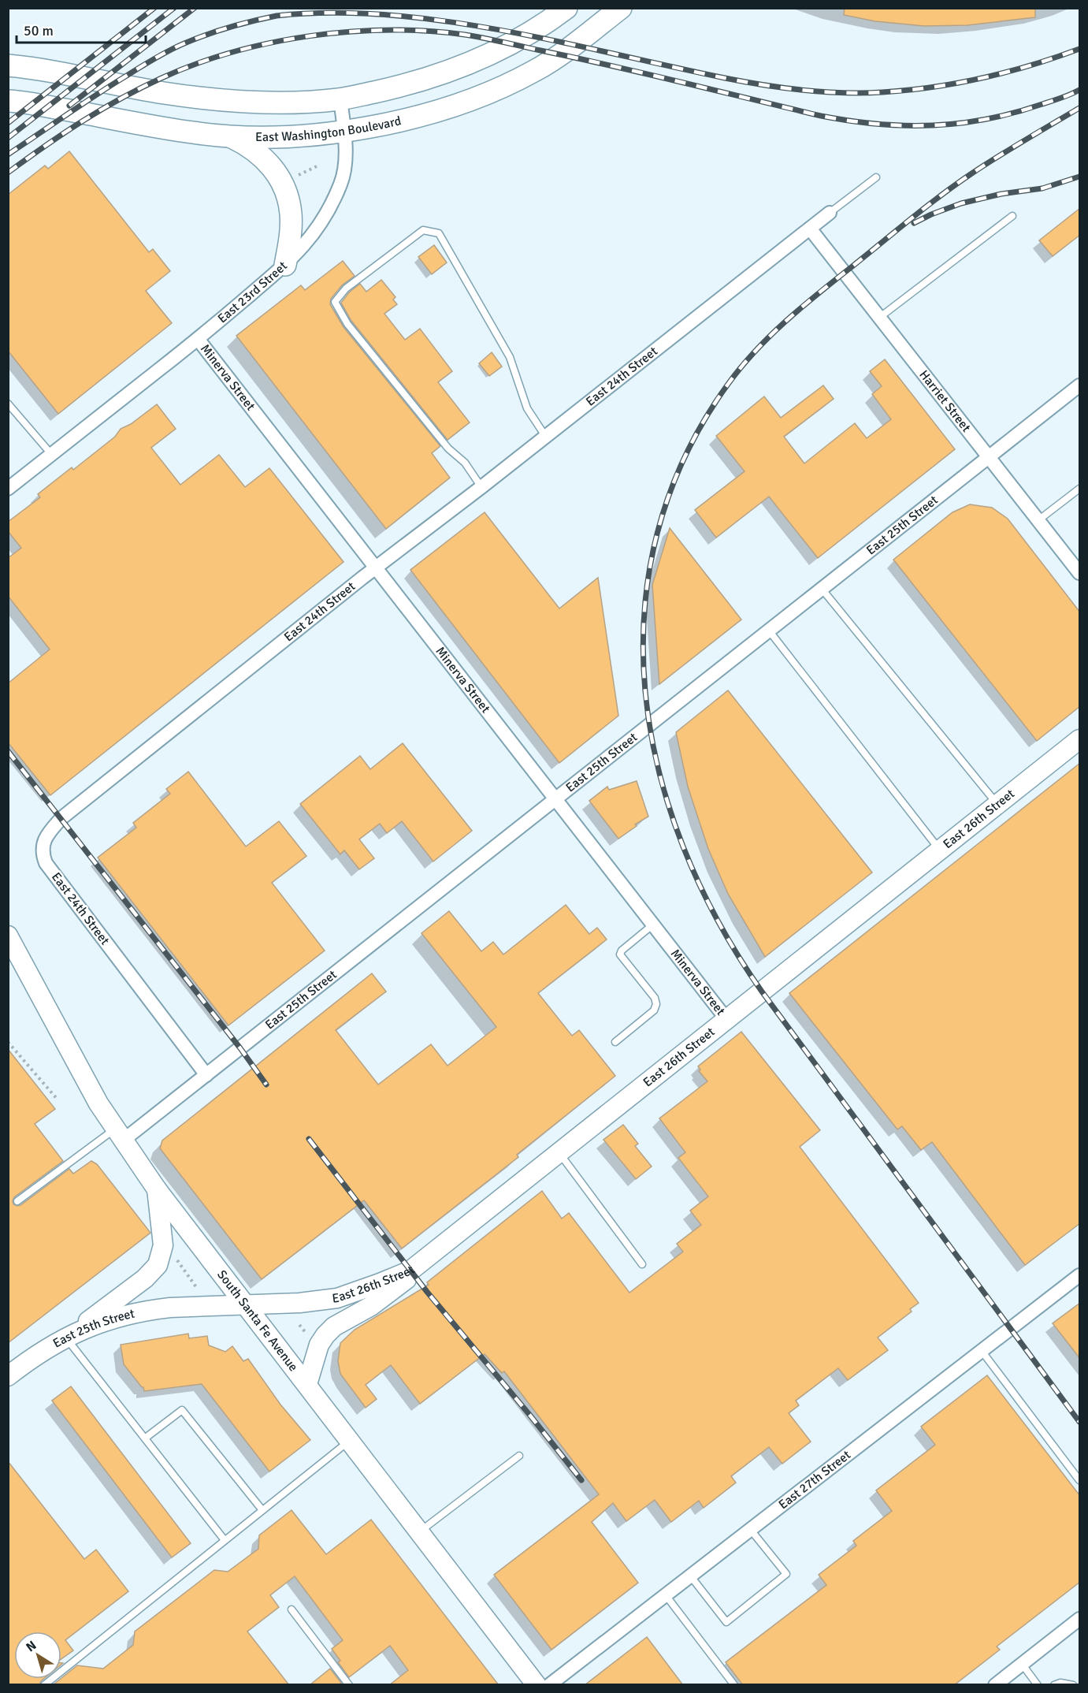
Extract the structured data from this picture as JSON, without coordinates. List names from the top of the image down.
{
  "streets": {
    "main road": [
      "East Washington Boulevard",
      "East 25th Street",
      "East 26th Street",
      "South Santa Fe Avenue"
    ],
    "street": [
      "East 23rd Street",
      "Minerva Street",
      "East 24th Street",
      "Harriet Street",
      "East 27th Street"
    ]
  },
  "crossings": [
    ["East Washington Boulevard", "East 23rd Street"],
    ["East 23rd Street", "Minerva Street"],
    ["Minerva Street", "East 24th Street"],
    ["Minerva Street", "East 25th Street"],
    ["Minerva Street", "East 26th Street"],
    ["East 24th Street", "Harriet Street"],
    ["East 24th Street", "East 25th Street"],
    ["Harriet Street", "East 25th Street"],
    ["East 25th Street", "East 26th Street"],
    ["East 25th Street", "South Santa Fe Avenue"],
    ["East 26th Street", "South Santa Fe Avenue"]
  ],
  "scale_bar": "50 m",
  "north": "top left"
}
